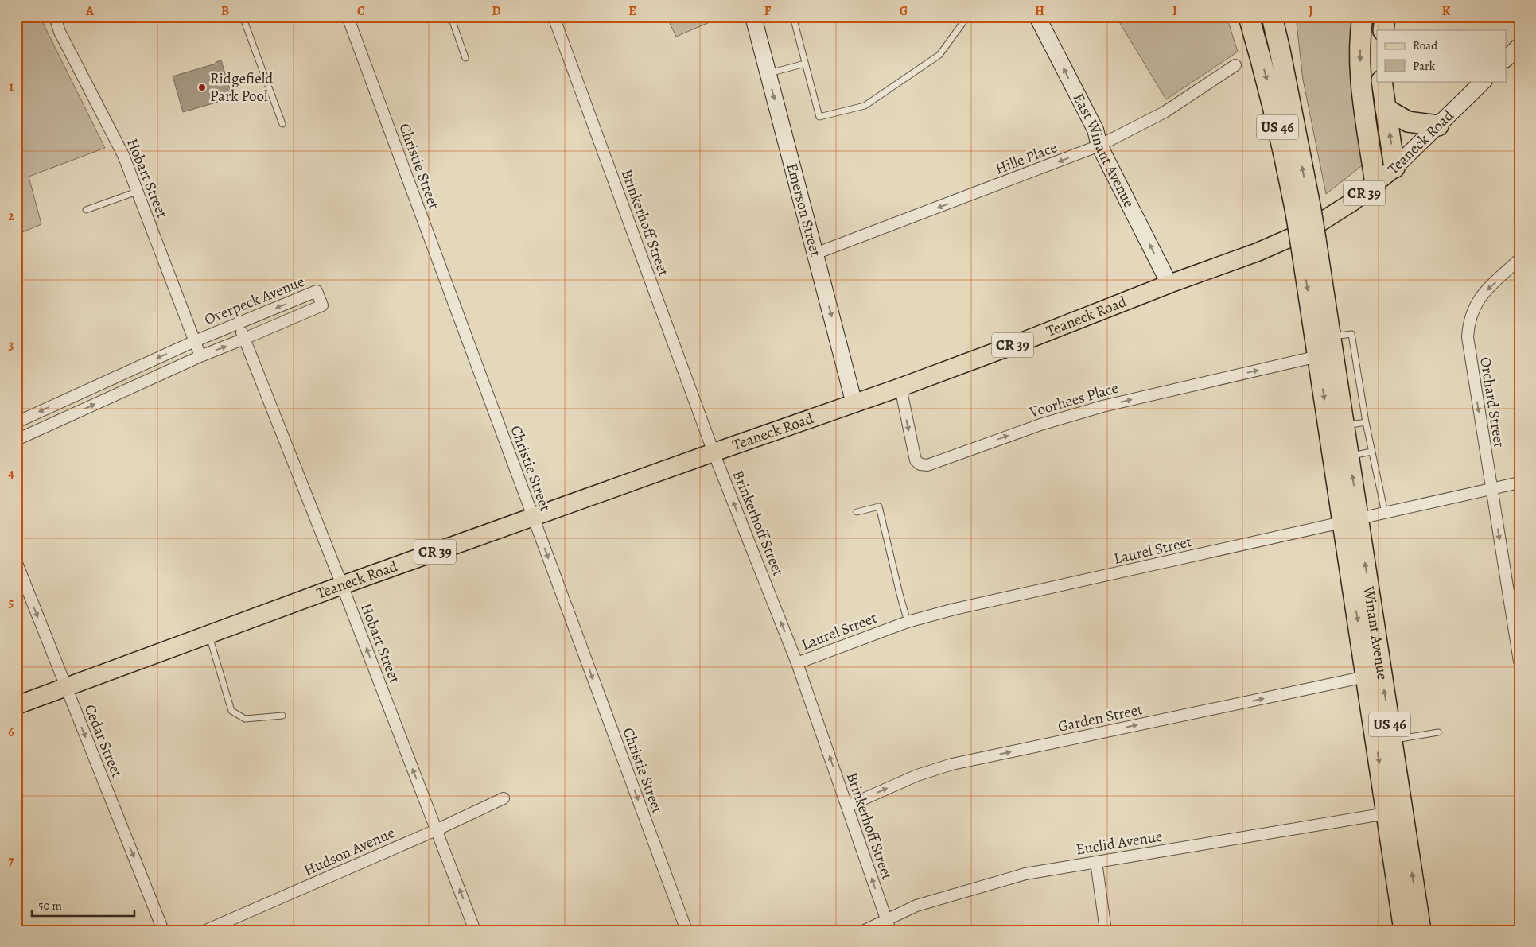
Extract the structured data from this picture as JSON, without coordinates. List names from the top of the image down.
{
  "streets": {
    "highway": ["US 46", "Winant Avenue"],
    "main road": [
      "Teaneck Road",
      "East Winant Avenue",
      "CR 39",
      "Emerson Street"
    ],
    "street": [
      "Hille Place",
      "Christie Street",
      "Hobart Street",
      "Brinkerhoff Street",
      "Overpeck Avenue",
      "Voorhees Place",
      "Orchard Street",
      "Laurel Street",
      "Garden Street",
      "Cedar Street",
      "Euclid Avenue",
      "Hudson Avenue"
    ]
  },
  "crossings": [
    ["US 46", "Voorhees Place"],
    ["US 46", "Winant Avenue"],
    ["Teaneck Road", "East Winant Avenue"],
    ["Teaneck Road", "Christie Street"],
    ["Teaneck Road", "Hobart Street"],
    ["Teaneck Road", "Emerson Street"],
    ["Teaneck Road", "Brinkerhoff Street"],
    ["Teaneck Road", "Voorhees Place"],
    ["Teaneck Road", "Cedar Street"],
    ["East Winant Avenue", "Hille Place"],
    ["Hille Place", "Emerson Street"],
    ["Hobart Street", "Overpeck Avenue"],
    ["Hobart Street", "Hudson Avenue"],
    ["Brinkerhoff Street", "Laurel Street"],
    ["Brinkerhoff Street", "Garden Street"],
    ["Brinkerhoff Street", "Euclid Avenue"],
    ["Voorhees Place", "Winant Avenue"],
    ["Orchard Street", "Laurel Street"],
    ["Laurel Street", "Winant Avenue"],
    ["Winant Avenue", "Garden Street"],
    ["Winant Avenue", "Euclid Avenue"]
  ],
  "one_way": [
    "East Winant Avenue",
    "Hille Place",
    "Christie Street",
    "Hobart Street",
    "Emerson Street",
    "Brinkerhoff Street",
    "Voorhees Place",
    "Orchard Street",
    "Garden Street",
    "Cedar Street"
  ],
  "places": ["Ridgefield Park Pool"],
  "legend": ["Road", "Park"],
  "scale_bar": "50 m",
  "grid": {
    "columns": [
      "A",
      "B",
      "C",
      "D",
      "E",
      "F",
      "G",
      "H",
      "I",
      "J",
      "K"
    ],
    "rows": [
      "1",
      "2",
      "3",
      "4",
      "5",
      "6",
      "7"
    ]
  }
}
